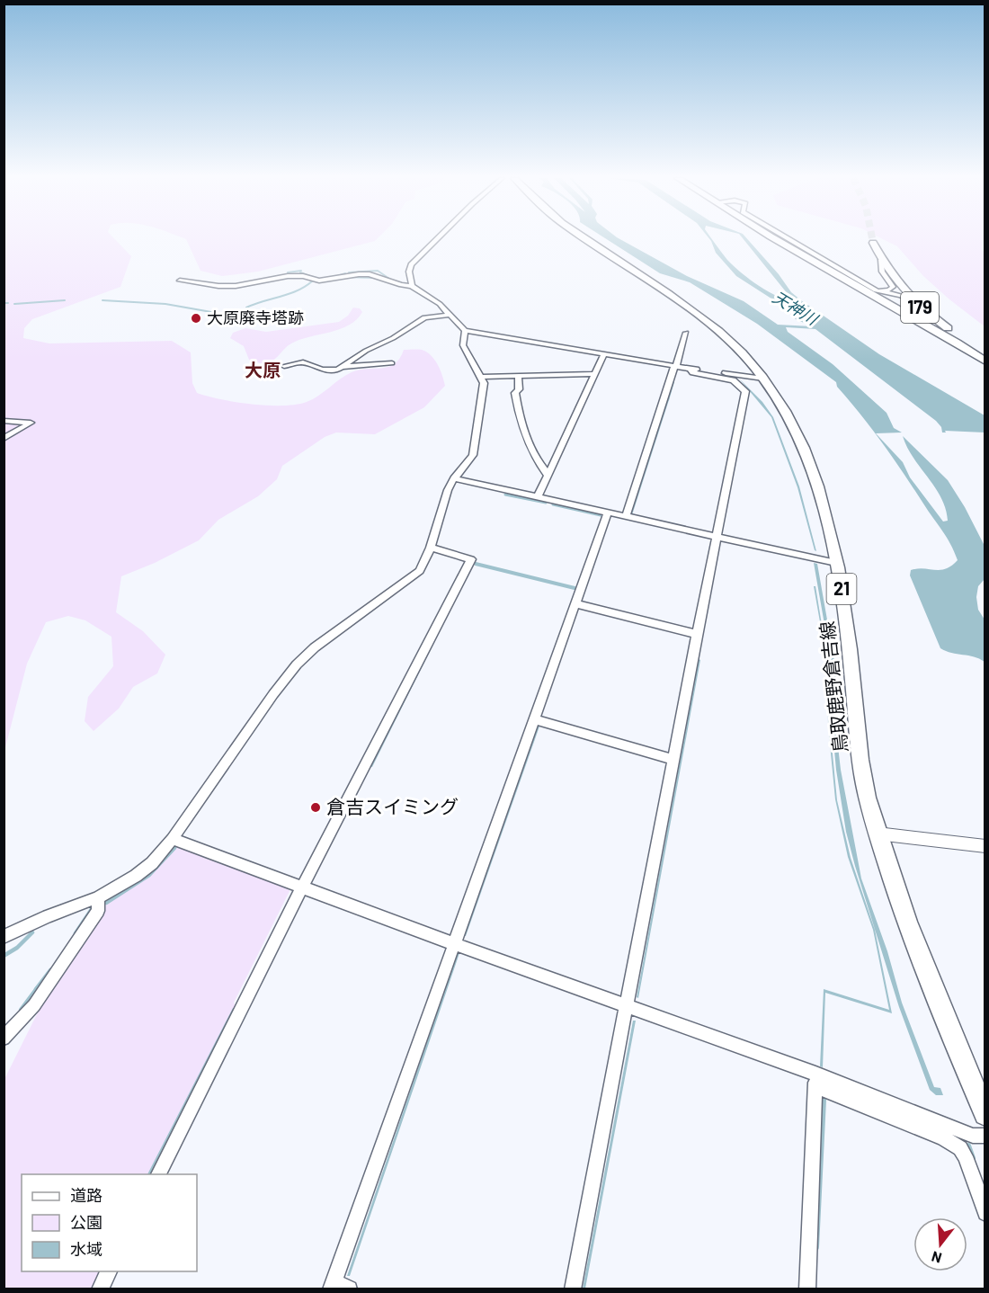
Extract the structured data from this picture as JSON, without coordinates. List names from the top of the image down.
{
  "streets": {
    "main road": ["179", "21", "鳥取鹿野倉吉線"]
  },
  "districts": ["大原"],
  "water": ["天神川"],
  "places": ["大原廃寺塔跡", "倉吉スイミング"],
  "legend": ["道路", "公園", "水域"],
  "north": "bottom"
}
